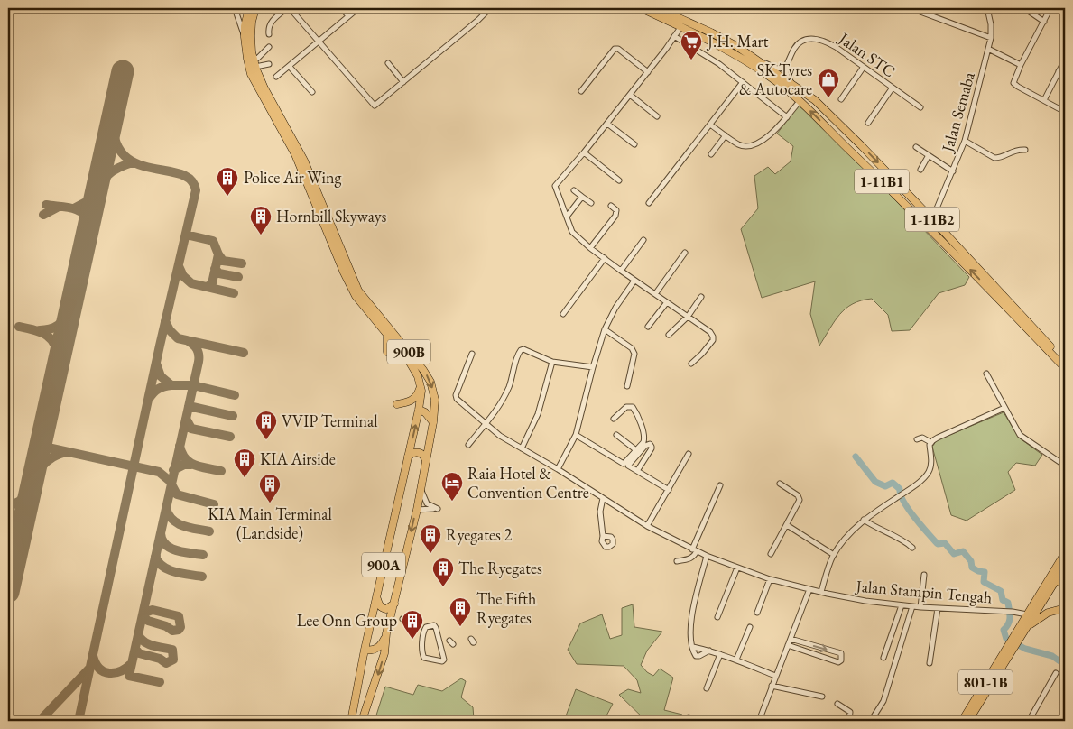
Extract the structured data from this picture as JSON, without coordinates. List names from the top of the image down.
{
  "streets": {
    "highway": [
      "1-11B1",
      "1-11B2",
      "900B",
      "900A",
      "801-1B"
    ],
    "street": ["Jalan STC", "Jalan Semaba", "Jalan Stampin Tengah"]
  },
  "crossings": [
    ["Jalan Semaba", "1-11B2"],
    ["1-11B1", "1-11B2"],
    ["Jalan Stampin Tengah", "801-1B"]
  ],
  "places": {
    "supermarket": ["J.H. Mart"],
    "shop": ["SK Tyres & Autocare"],
    "building": [
      "Police Air Wing",
      "Hornbill Skyways",
      "VVIP Terminal",
      "KIA Airside",
      "KIA Main Terminal (Landside)",
      "Ryegates 2",
      "The Ryegates",
      "The Fifth Ryegates",
      "Lee Onn Group"
    ],
    "hotel": ["Raia Hotel & Convention Centre"]
  }
}
